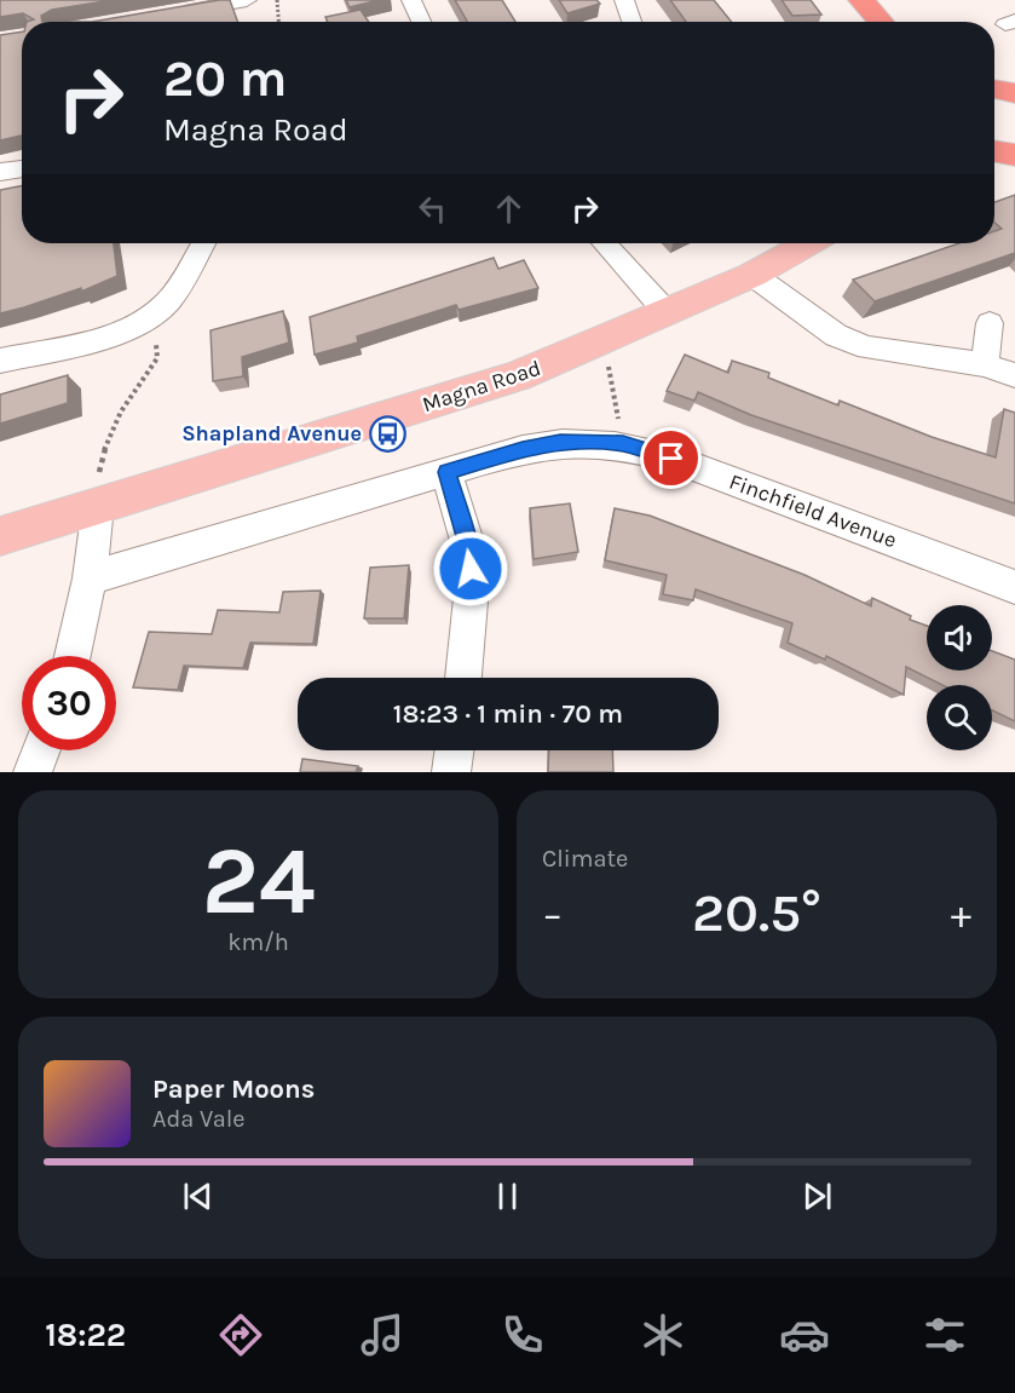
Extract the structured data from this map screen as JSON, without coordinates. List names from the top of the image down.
{
  "streets": {
    "main road": ["Magna Road"],
    "street": ["Finchfield Avenue"]
  },
  "places": {
    "bus stop": ["Shapland Avenue"]
  },
  "page": {
    "turn": ["20 m", "Magna Road"],
    "limit": "30",
    "trip": "18:23 · 1 min · 70 m",
    "tile": [
      ["24", "km/h"],
      "Climate"
    ],
    "heat": ["−", "20.5°", "+"],
    "song": ["Paper Moons", "Ada Vale"],
    "tabs": "18:22"
  }
}
